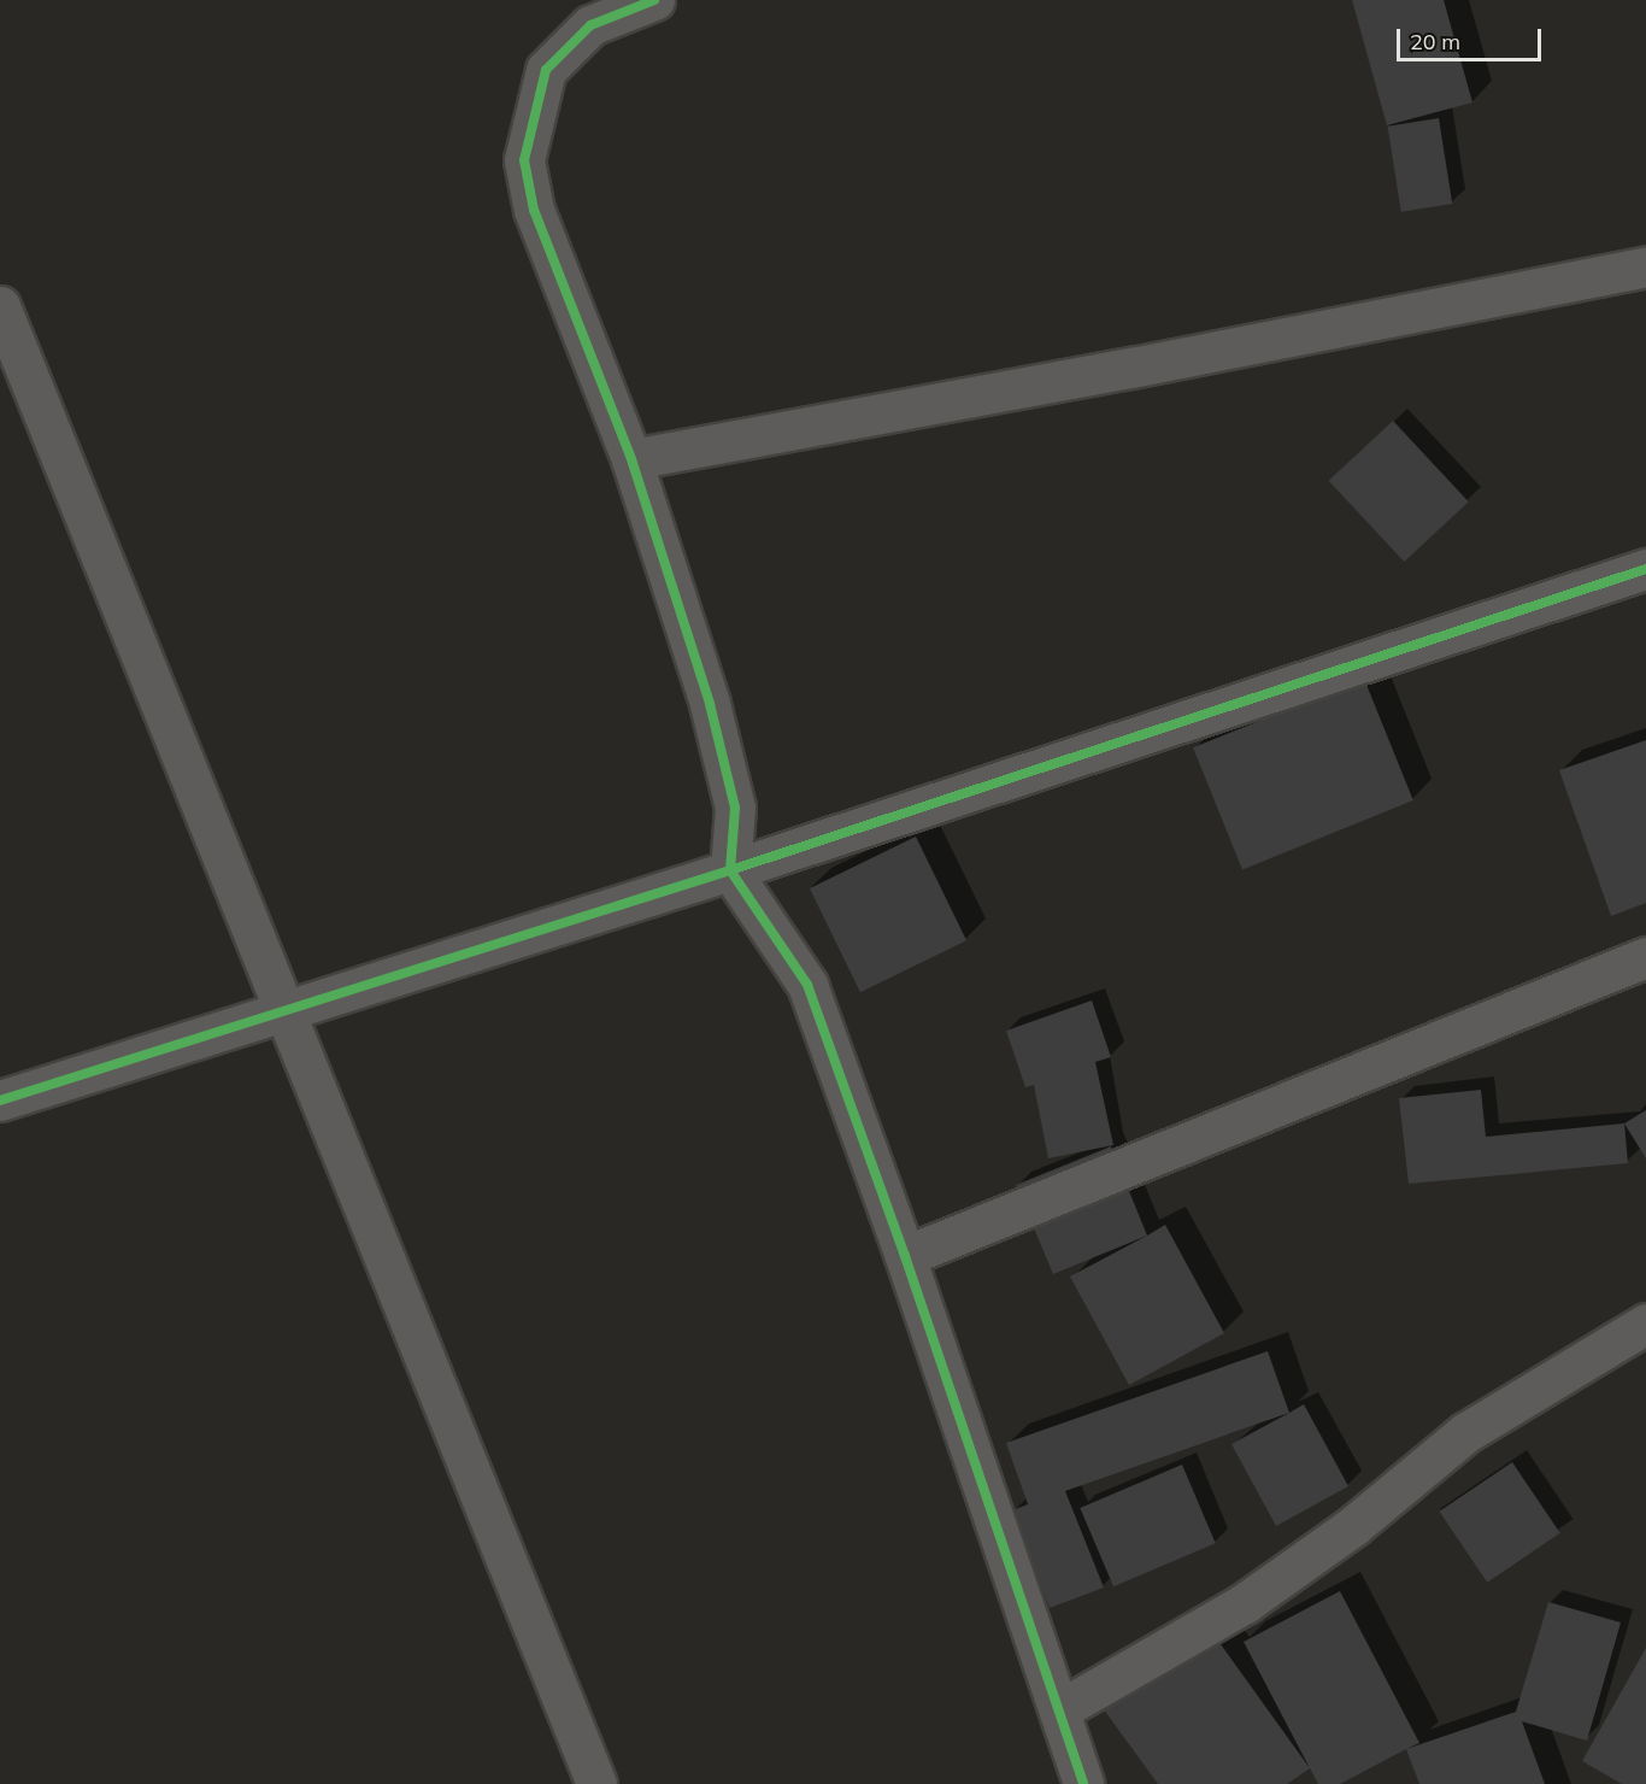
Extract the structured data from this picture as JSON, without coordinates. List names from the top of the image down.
{
  "scale_bar": "20 m"
}
